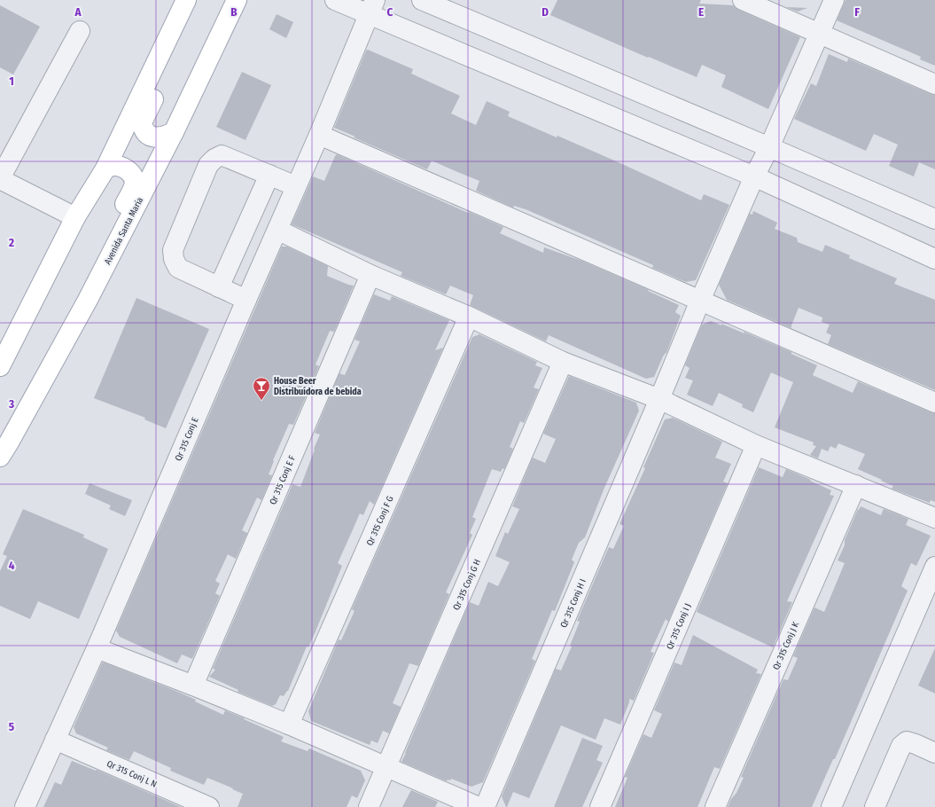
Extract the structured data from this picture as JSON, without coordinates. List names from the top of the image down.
{
  "streets": {
    "main road": ["Avenida Santa Maria"],
    "street": [
      "Qr 315 Conj E",
      "Qr 315 Conj E F",
      "Qr 315 Conj F G",
      "Qr 315 Conj G H",
      "Qr 315 Conj H I",
      "Qr 315 Conj I J",
      "Qr 315 Conj J K",
      "Qr 315 Conj L N"
    ]
  },
  "crossings": [
    ["Qr 315 Conj E", "Qr 315 Conj L N"]
  ],
  "places": {
    "bar": ["House Beer Distribuídora de bebida"]
  },
  "grid": {
    "columns": [
      "A",
      "B",
      "C",
      "D",
      "E",
      "F"
    ],
    "rows": [
      "1",
      "2",
      "3",
      "4",
      "5"
    ]
  }
}
